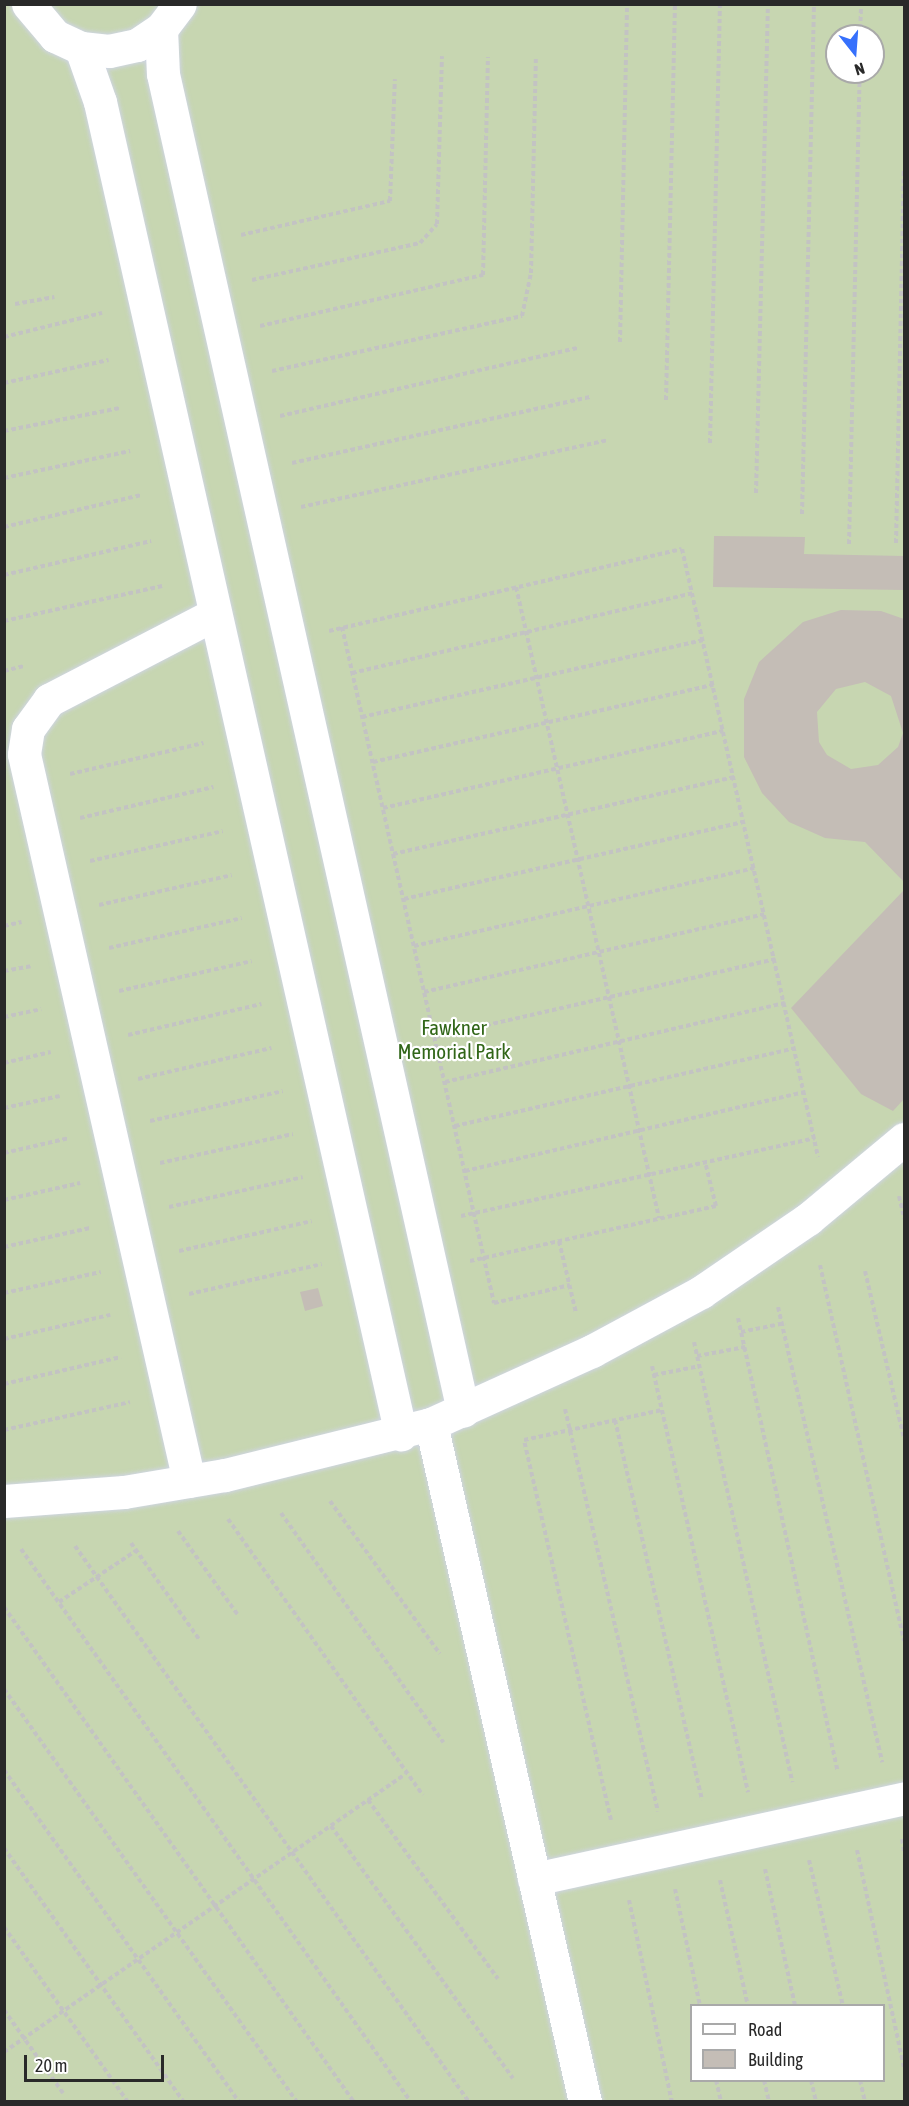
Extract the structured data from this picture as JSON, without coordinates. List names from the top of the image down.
{
  "parks": ["Fawkner Memorial Park"],
  "legend": ["Road", "Building"],
  "scale_bar": "20 m",
  "north": "bottom"
}
